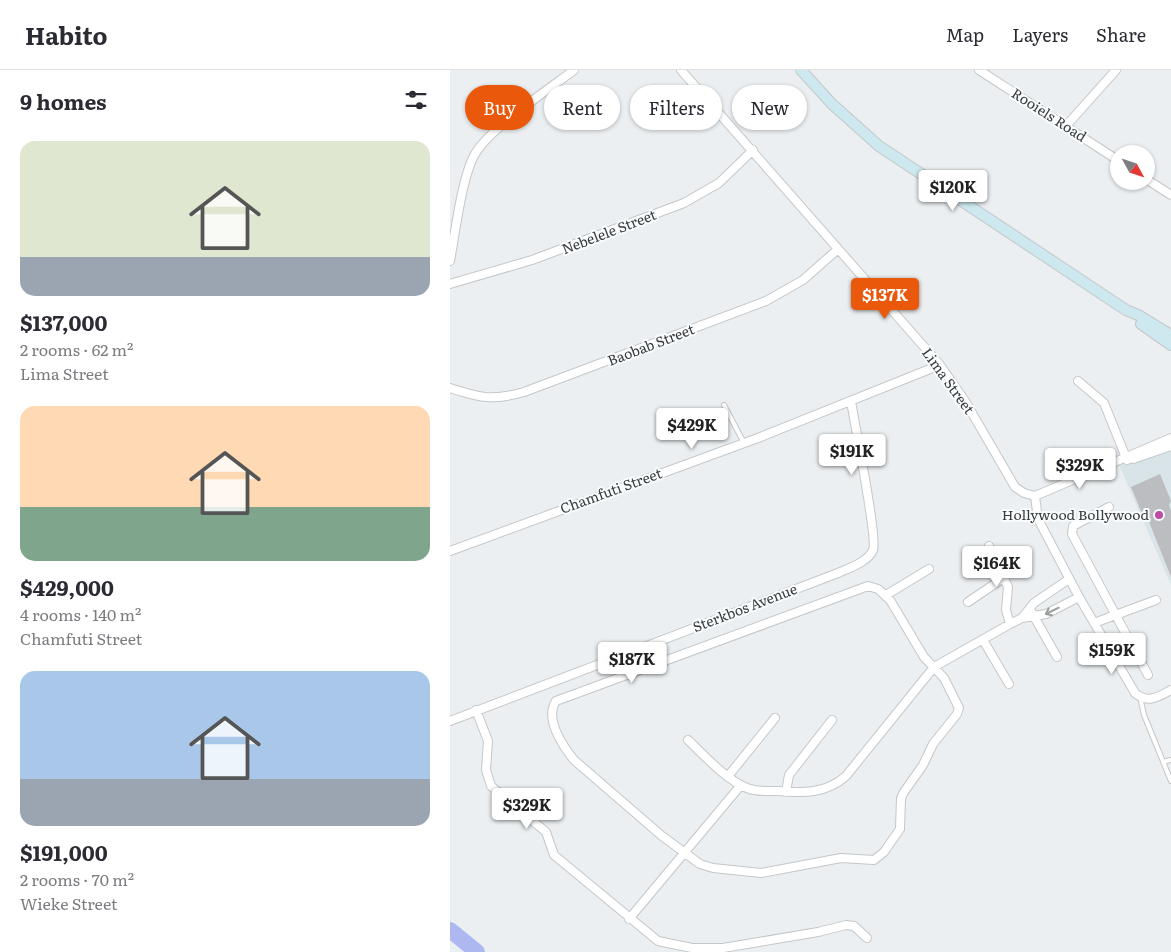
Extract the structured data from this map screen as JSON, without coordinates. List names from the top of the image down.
{
  "streets": {
    "street": [
      "Rooiels Road",
      "Nebelele Street",
      "Baobab Street",
      "Lima Street",
      "Chamfuti Street",
      "Sterkbos Avenue"
    ]
  },
  "crossings": [
    ["Nebelele Street", "Lima Street"],
    ["Baobab Street", "Lima Street"],
    ["Lima Street", "Chamfuti Street"],
    ["Chamfuti Street", "Sterkbos Avenue"]
  ],
  "places": ["Hollywood Bollywood"],
  "north": "bottom right",
  "page": {
    "header": "Habito",
    "nav": ["Map", "Layers", "Share"],
    "heading": "9 homes",
    "chip": [
      "Buy",
      "Rent",
      "Filters",
      "New"
    ],
    "list": [
      {
        "name": "$137,000",
        "note": "2 rooms · 62 m² · Lima Street"
      },
      {
        "name": "$429,000",
        "note": "4 rooms · 140 m² · Chamfuti Street"
      },
      {
        "name": "$191,000",
        "note": "2 rooms · 70 m² · Wieke Street"
      }
    ],
    "price": [
      "$120K",
      "$137K",
      "$429K",
      "$191K",
      "$329K",
      "$164K",
      "$159K",
      "$187K",
      "$329K"
    ]
  }
}
